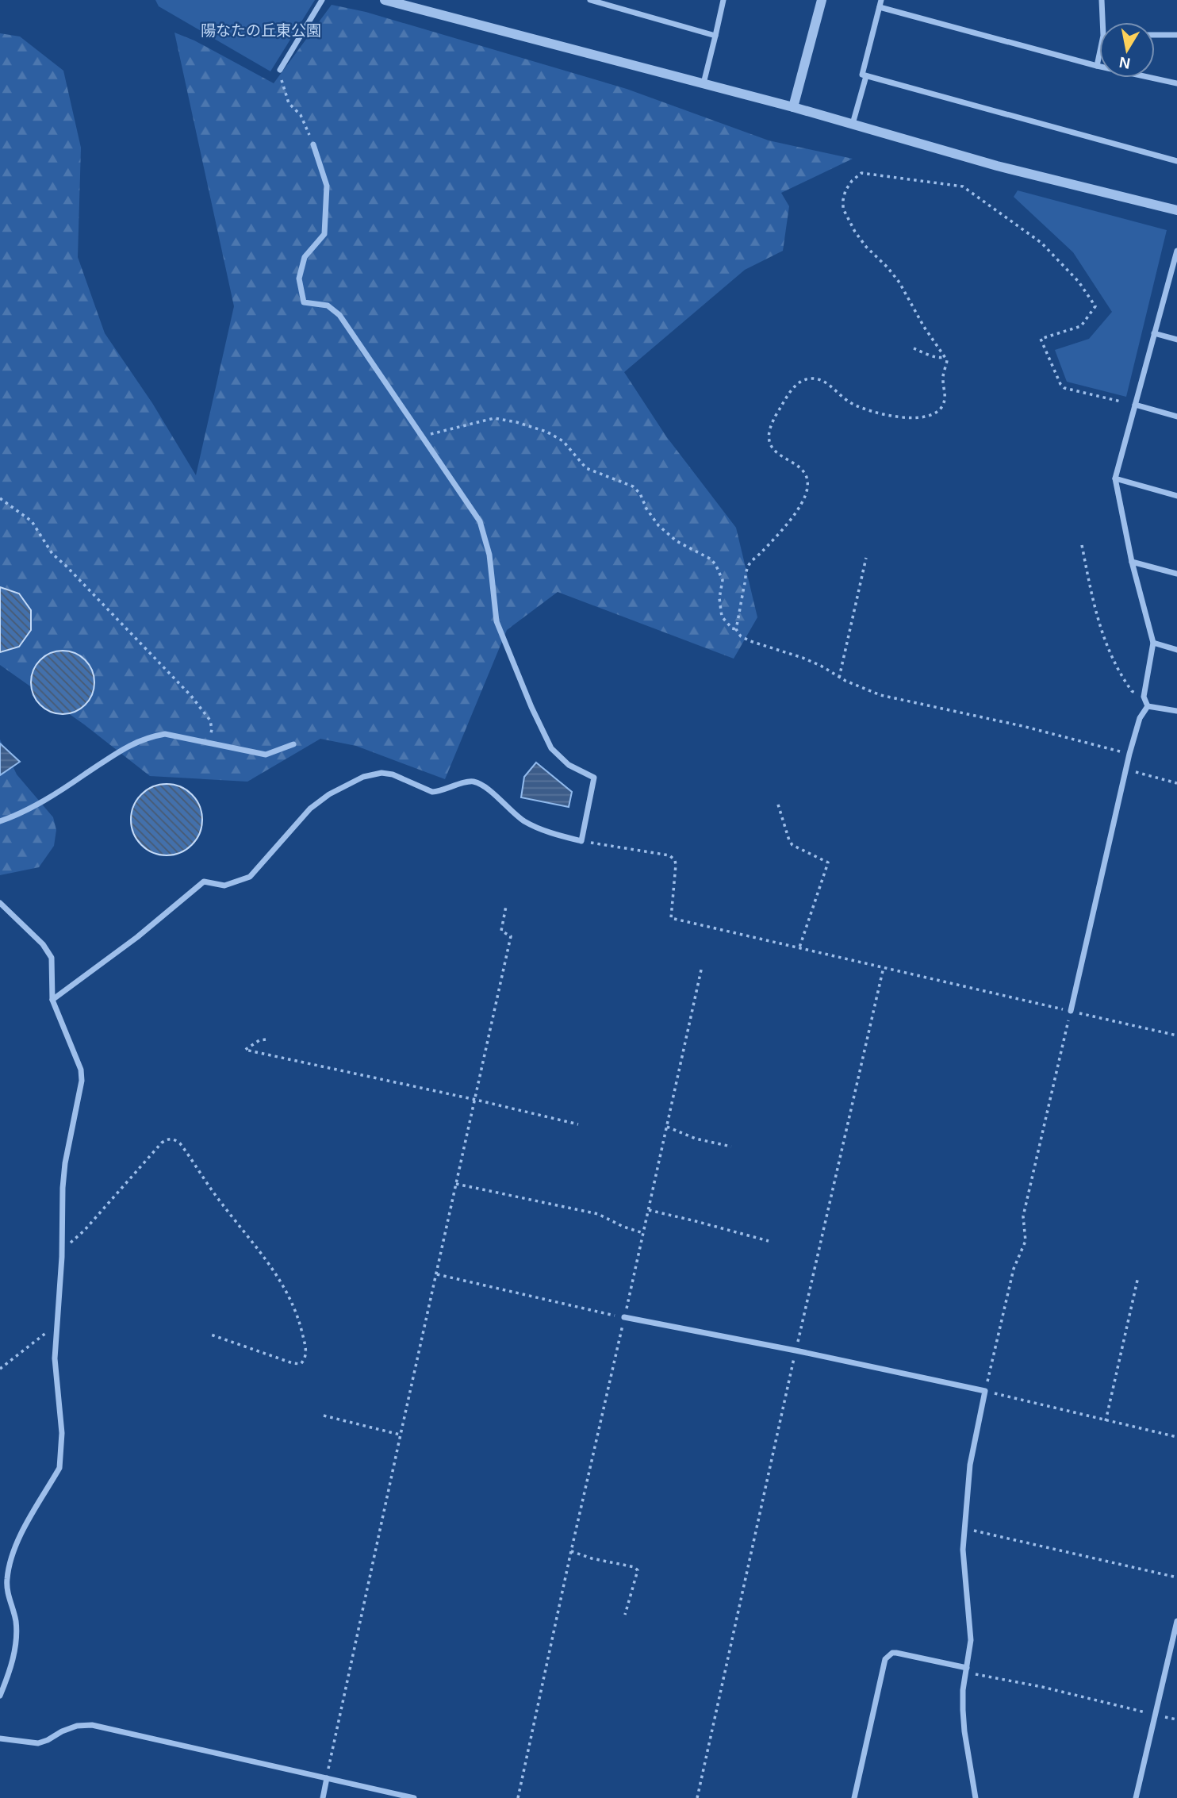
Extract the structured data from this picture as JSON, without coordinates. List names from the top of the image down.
{
  "parks": ["陽なたの丘東公園"],
  "north": "bottom"
}
